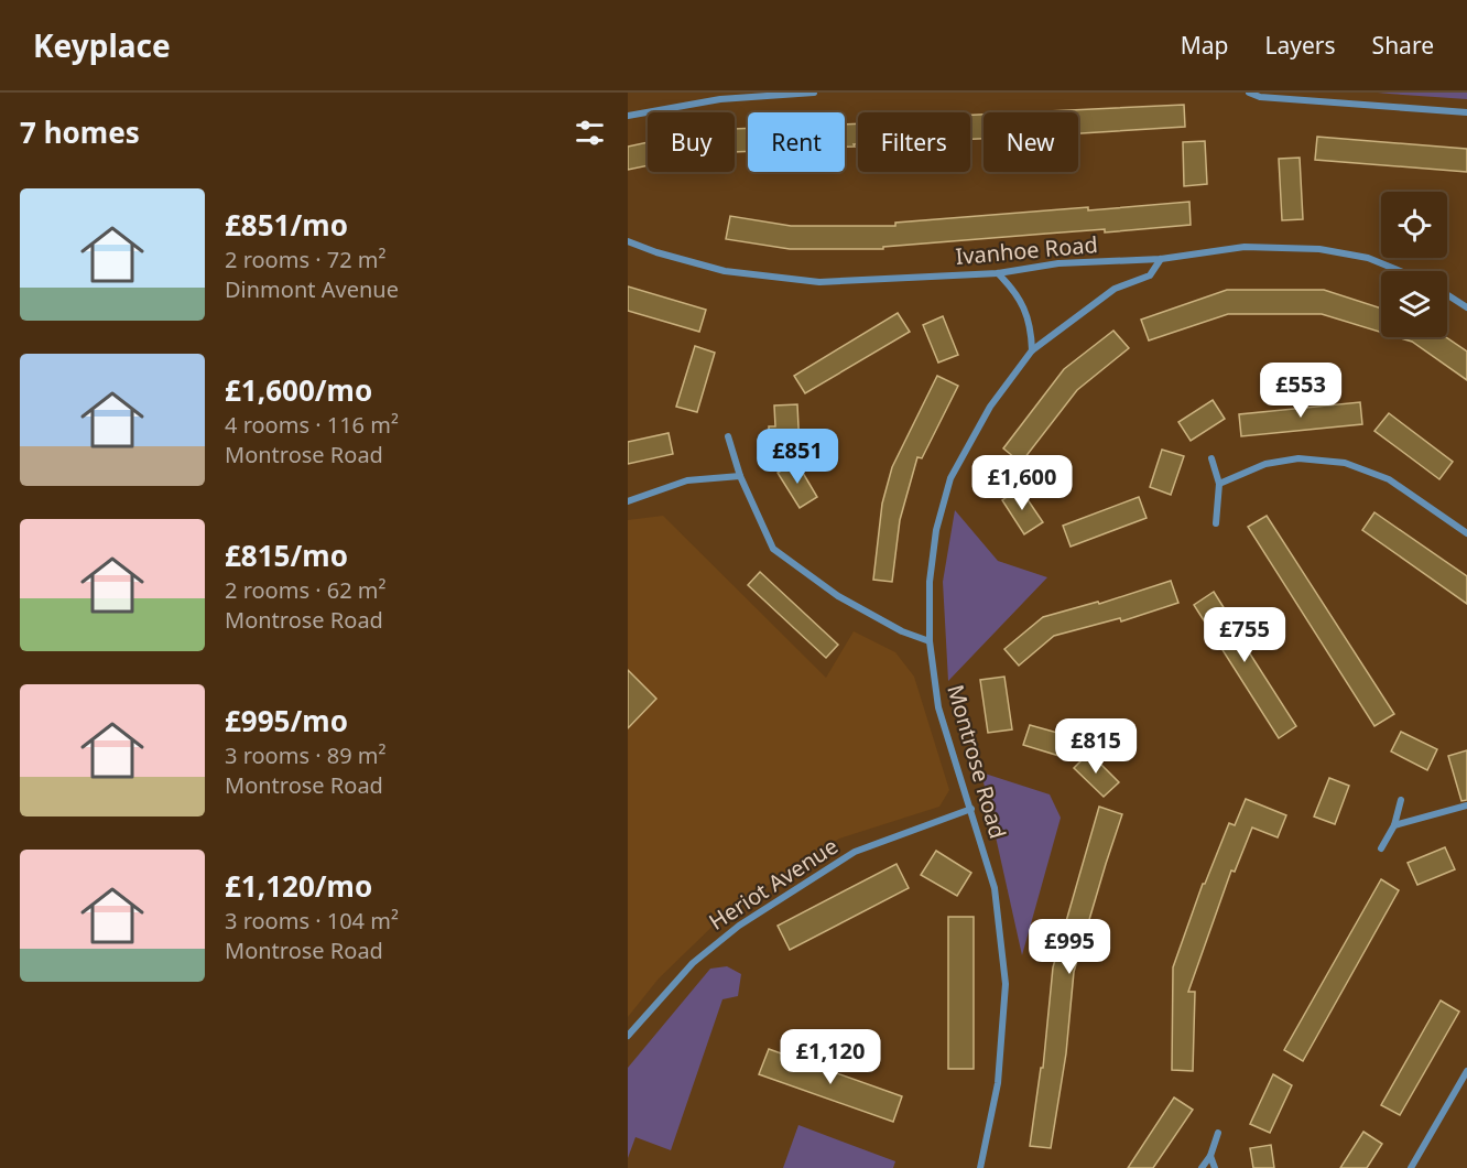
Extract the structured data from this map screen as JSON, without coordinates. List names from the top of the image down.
{
  "streets": {
    "street": ["Ivanhoe Road", "Montrose Road", "Heriot Avenue"]
  },
  "crossings": [
    ["Ivanhoe Road", "Montrose Road"],
    ["Montrose Road", "Heriot Avenue"]
  ],
  "page": {
    "header": "Keyplace",
    "nav": ["Map", "Layers", "Share"],
    "heading": "7 homes",
    "chip": [
      "Buy",
      "Rent",
      "Filters",
      "New"
    ],
    "list": [
      {
        "name": "£851/mo",
        "note": "2 rooms · 72 m² · Dinmont Avenue"
      },
      {
        "name": "£1,600/mo",
        "note": "4 rooms · 116 m² · Montrose Road"
      },
      {
        "name": "£815/mo",
        "note": "2 rooms · 62 m² · Montrose Road"
      },
      {
        "name": "£995/mo",
        "note": "3 rooms · 89 m² · Montrose Road"
      },
      {
        "name": "£1,120/mo",
        "note": "3 rooms · 104 m² · Montrose Road"
      }
    ],
    "price": [
      "£553",
      "£851",
      "£1,600",
      "£755",
      "£815",
      "£995",
      "£1,120"
    ]
  }
}
